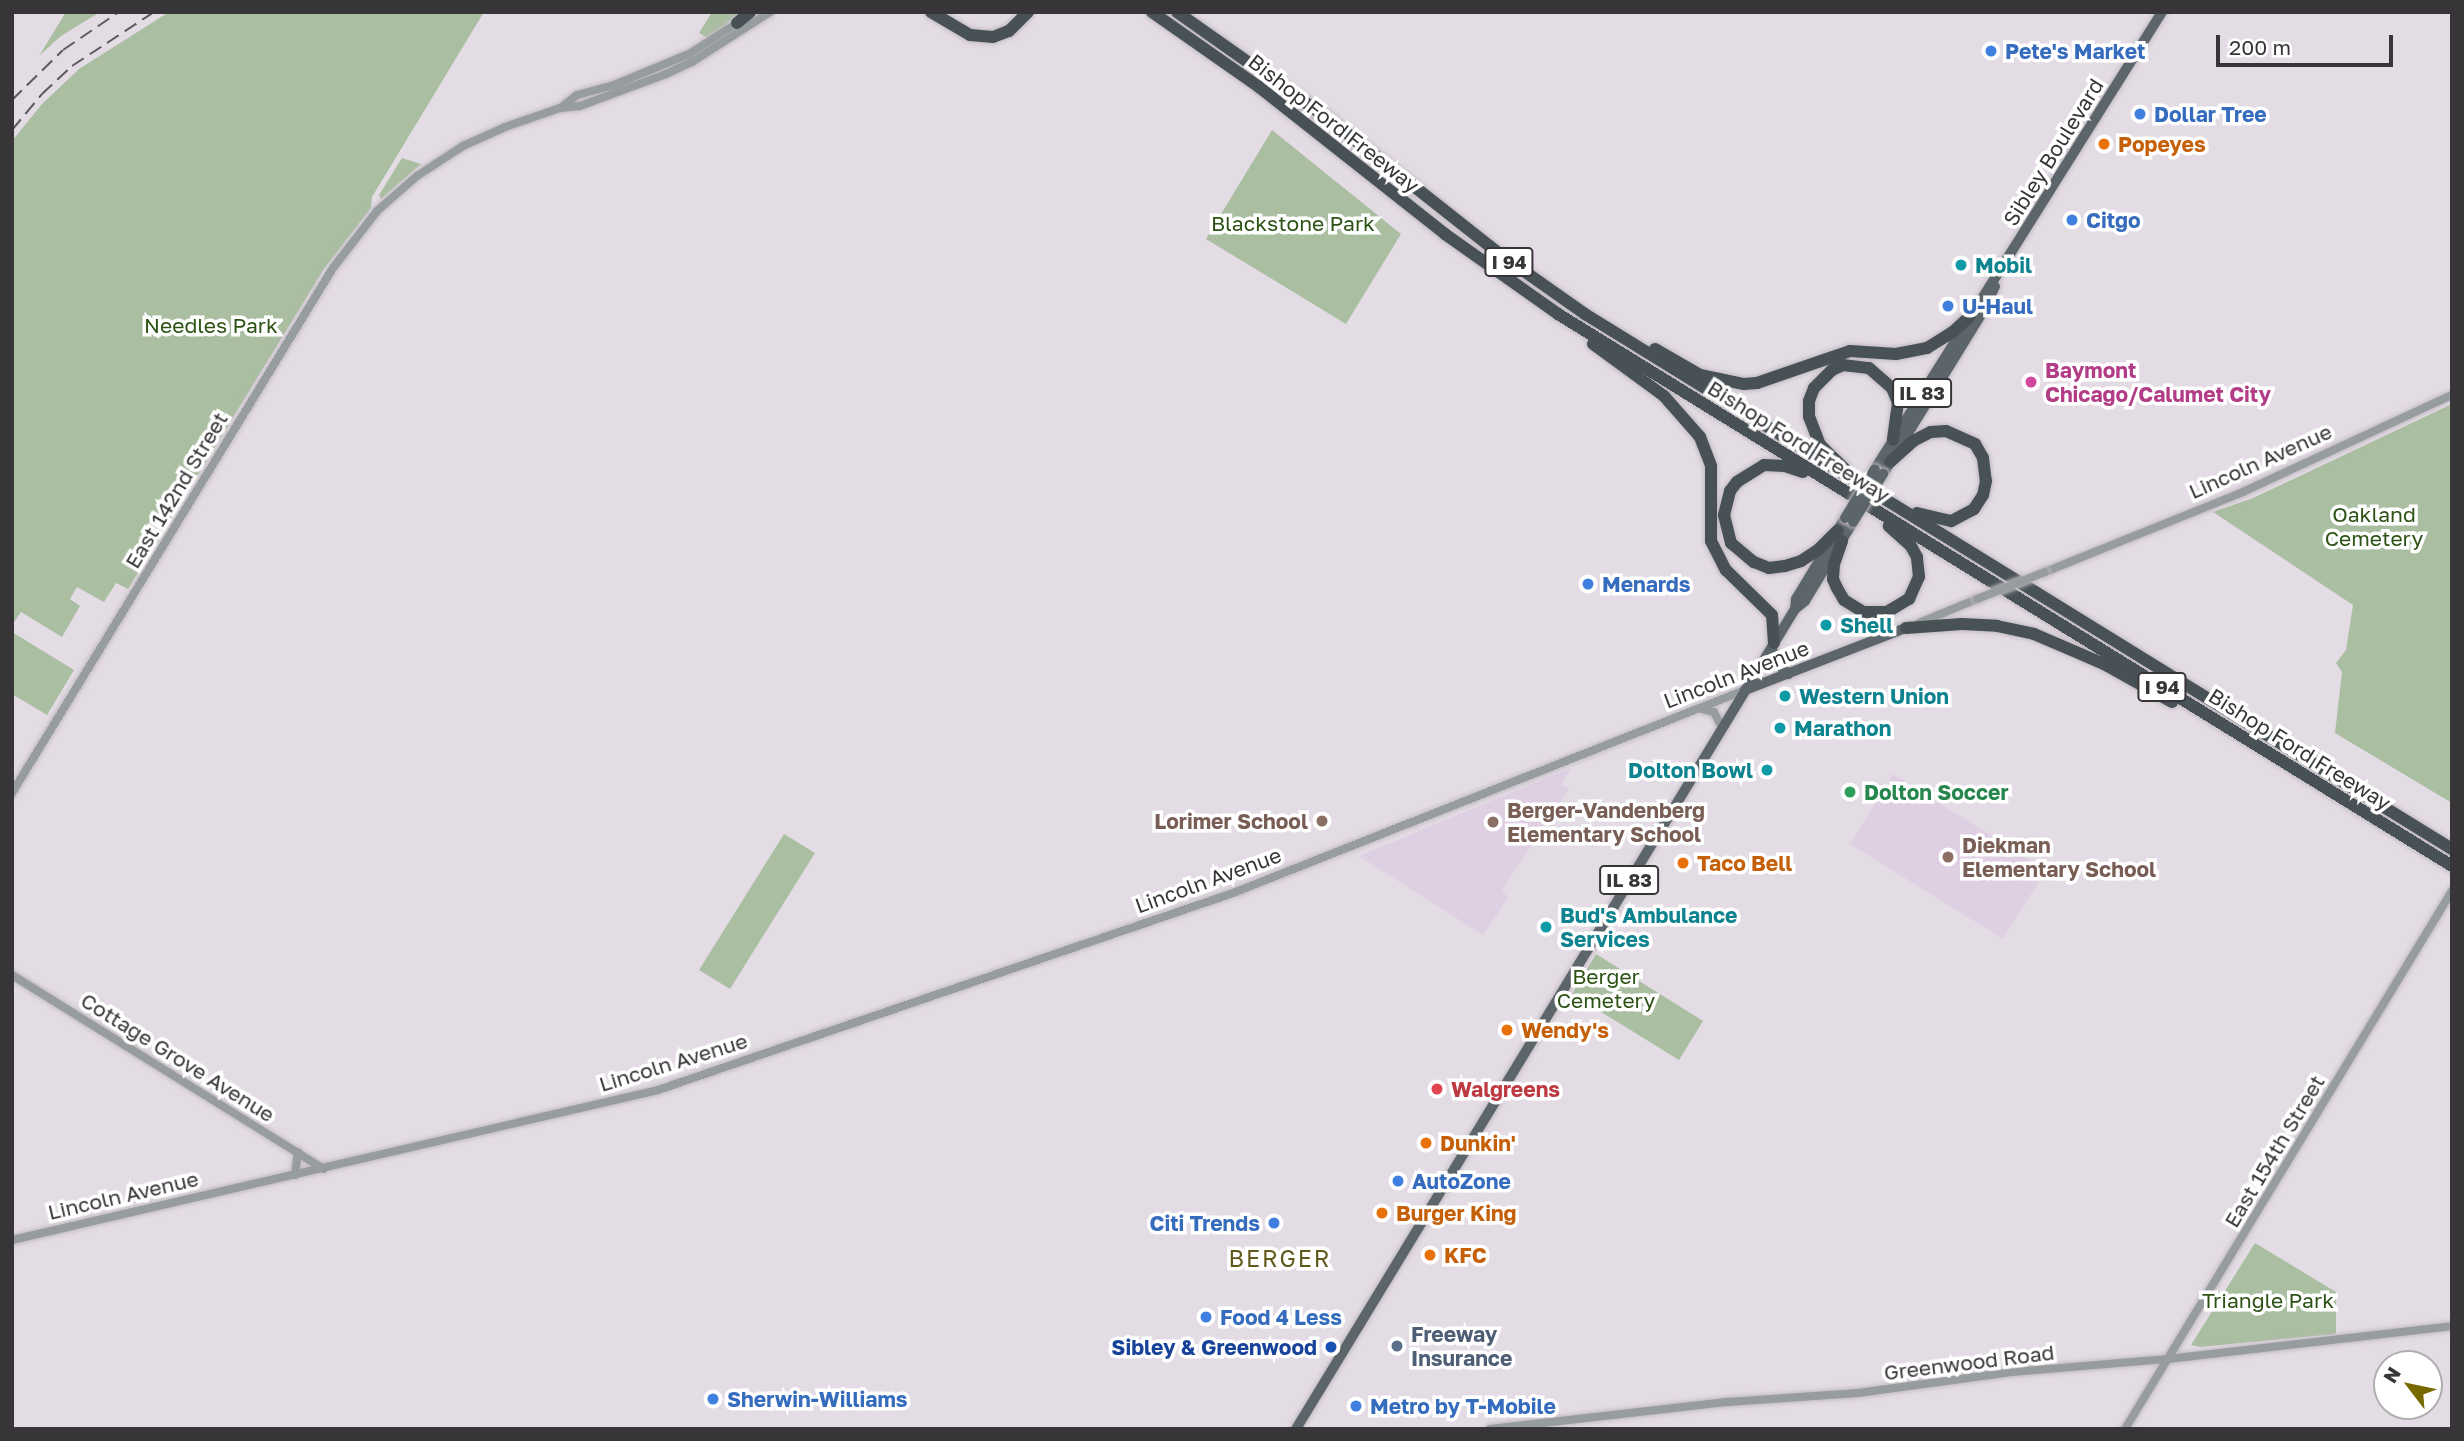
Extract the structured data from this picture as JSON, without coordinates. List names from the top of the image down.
{
  "streets": {
    "highway": ["Bishop Ford Freeway", "I 94"],
    "main road": ["Sibley Boulevard", "IL 83", "Lincoln Avenue"],
    "street": [
      "East 142nd Street",
      "Cottage Grove Avenue",
      "East 154th Street",
      "Greenwood Road"
    ]
  },
  "crossings": [
    ["Sibley Boulevard", "IL 83"],
    ["IL 83", "Lincoln Avenue"],
    ["Lincoln Avenue", "Cottage Grove Avenue"],
    ["East 154th Street", "Greenwood Road"]
  ],
  "districts": ["BERGER"],
  "parks": [
    "Blackstone Park",
    "Needles Park",
    "Oakland Cemetery",
    "Berger Cemetery",
    "Triangle Park"
  ],
  "places": [
    "Pete's Market",
    "Dollar Tree",
    "Popeyes",
    "Citgo",
    "Mobil",
    "U-Haul",
    "Baymont Chicago/Calumet City",
    "Menards",
    "Shell",
    "Western Union",
    "Marathon",
    "Dolton Bowl",
    "Dolton Soccer",
    "Lorimer School",
    "Berger-Vandenberg Elementary School",
    "Diekman Elementary School",
    "Taco Bell",
    "Bud's Ambulance Services",
    "Wendy's",
    "Walgreens",
    "Dunkin'",
    "AutoZone",
    "Burger King",
    "Citi Trends",
    "KFC",
    "Food 4 Less",
    "Freeway Insurance",
    "Sibley & Greenwood",
    "Sherwin-Williams",
    "Metro by T-Mobile"
  ],
  "scale_bar": "200 m",
  "north": "top left"
}
